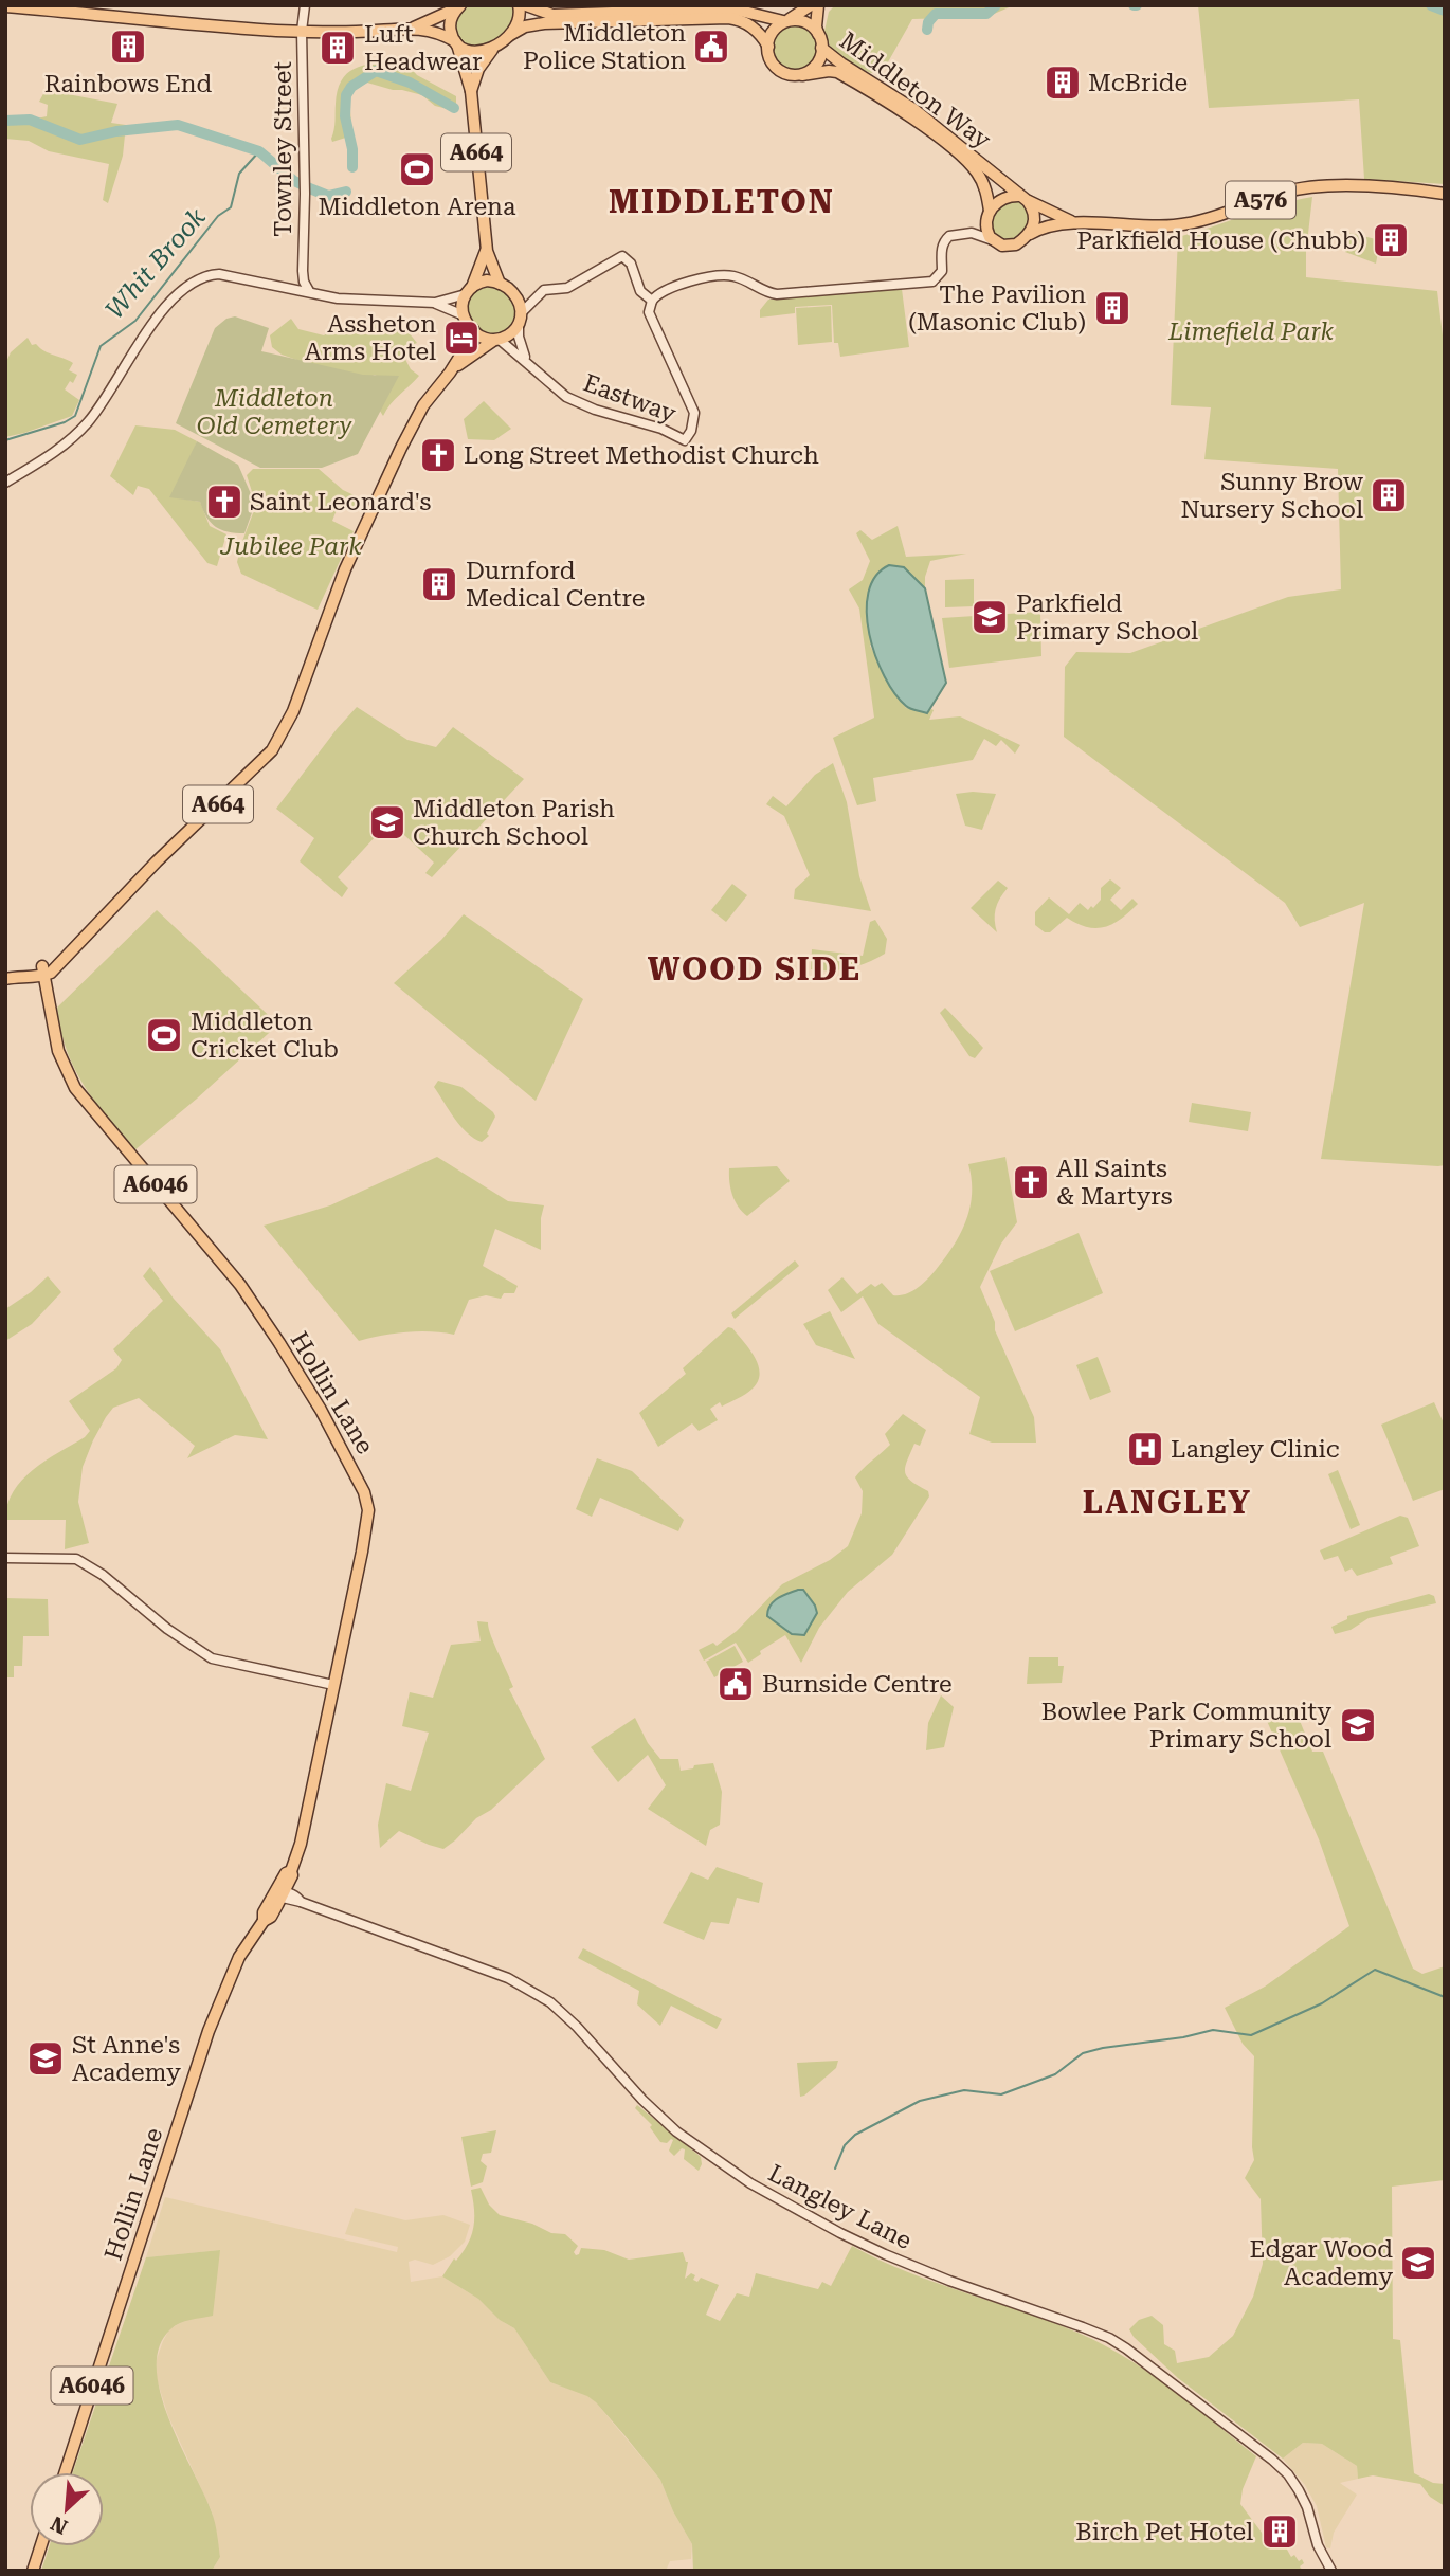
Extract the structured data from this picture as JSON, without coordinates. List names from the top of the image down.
{
  "streets": {
    "main road": [
      "Middleton Way",
      "A664",
      "A576",
      "A6046",
      "Hollin Lane"
    ],
    "street": ["Townley Street", "Eastway", "Langley Lane"]
  },
  "crossings": [
    ["Middleton Way", "A576"],
    ["A664", "Eastway"],
    ["A664", "Hollin Lane"],
    ["Hollin Lane", "Langley Lane"]
  ],
  "districts": ["MIDDLETON", "WOOD SIDE", "LANGLEY"],
  "water": ["Whit Brook"],
  "parks": ["Limefield Park", "Middleton Old Cemetery", "Jubilee Park"],
  "places": {
    "building": [
      "Rainbows End",
      "Luft Headwear",
      "McBride",
      "Parkfield House (Chubb)",
      "The Pavilion (Masonic Club)",
      "Sunny Brow Nursery School",
      "Durnford Medical Centre",
      "Birch Pet Hotel"
    ],
    "public building": ["Middleton Police Station", "Burnside Centre"],
    "sports": ["Middleton Arena", "Middleton Cricket Club"],
    "hotel": ["Assheton Arms Hotel"],
    "church": ["Long Street Methodist Church", "Saint Leonard's", "All Saints & Martyrs"],
    "school or university": [
      "Parkfield Primary School",
      "Middleton Parish Church School",
      "Bowlee Park Community Primary School",
      "St Anne's Academy",
      "Edgar Wood Academy"
    ],
    "hospital": ["Langley Clinic"]
  },
  "north": "bottom left"
}
